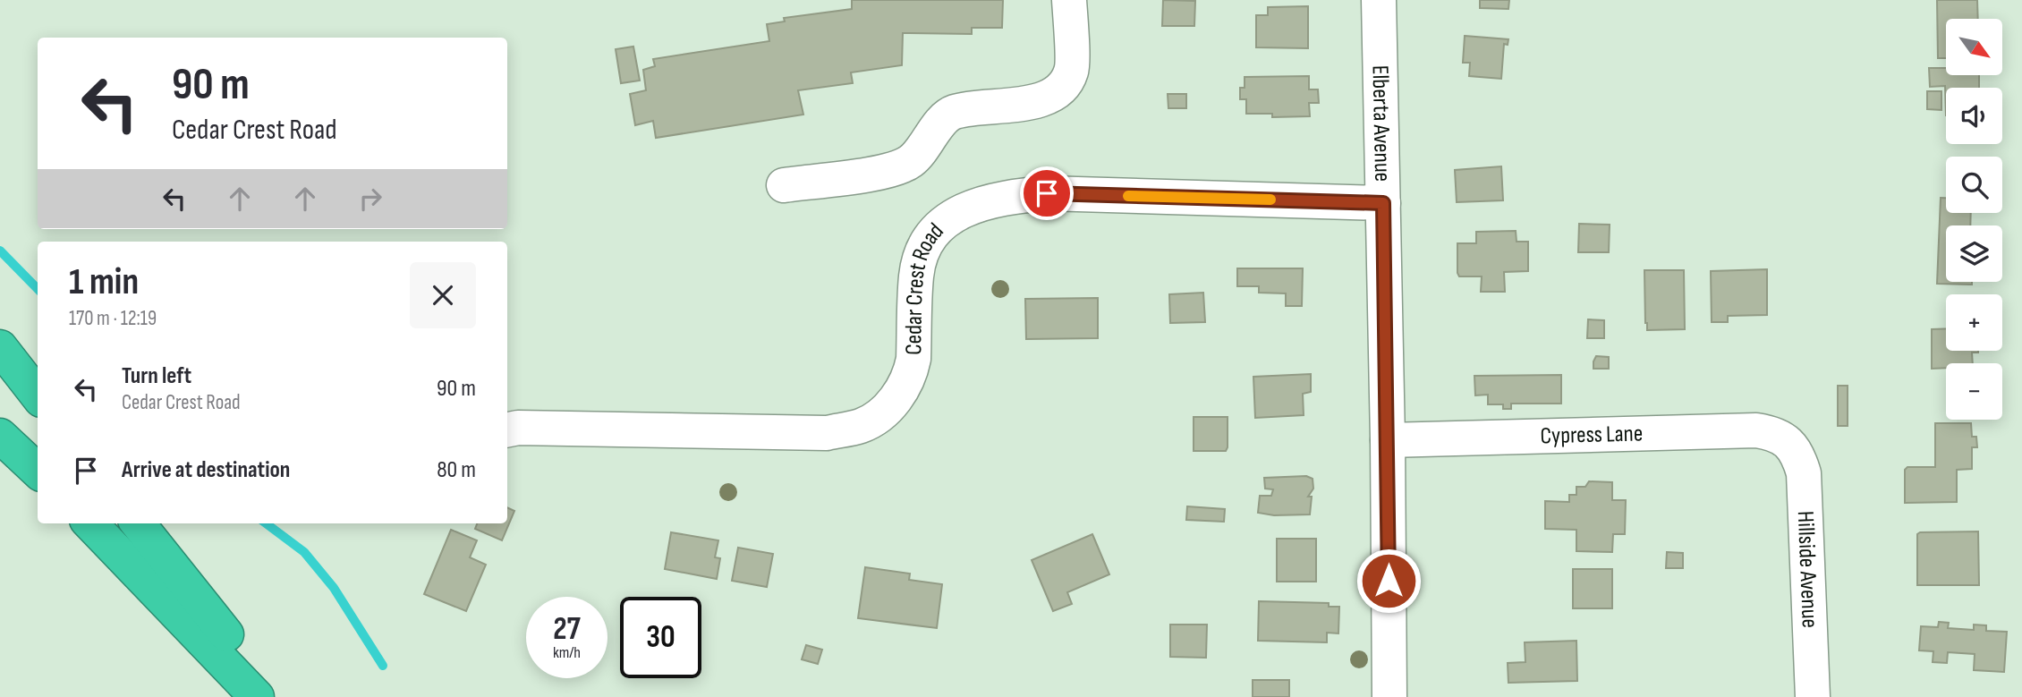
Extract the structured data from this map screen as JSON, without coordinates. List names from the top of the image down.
{
  "streets": {
    "street": [
      "Elberta Avenue",
      "Cedar Crest Road",
      "Cypress Lane",
      "Hillside Avenue"
    ]
  },
  "crossings": [
    ["Elberta Avenue", "Cedar Crest Road"],
    ["Elberta Avenue", "Cypress Lane"],
    ["Cypress Lane", "Hillside Avenue"]
  ],
  "north": "bottom right",
  "page": {
    "map_buttons": ["+", "−"],
    "turn": ["90 m", "Cedar Crest Road"],
    "heading": ["1 min", "170 m · 12:19"],
    "list": [
      {
        "name": "Turn left",
        "note": "Cedar Crest Road",
        "value": "90 m"
      },
      {
        "name": "Arrive at destination",
        "value": "80 m"
      }
    ],
    "speed": "27 km/h",
    "limit": "30"
  }
}
